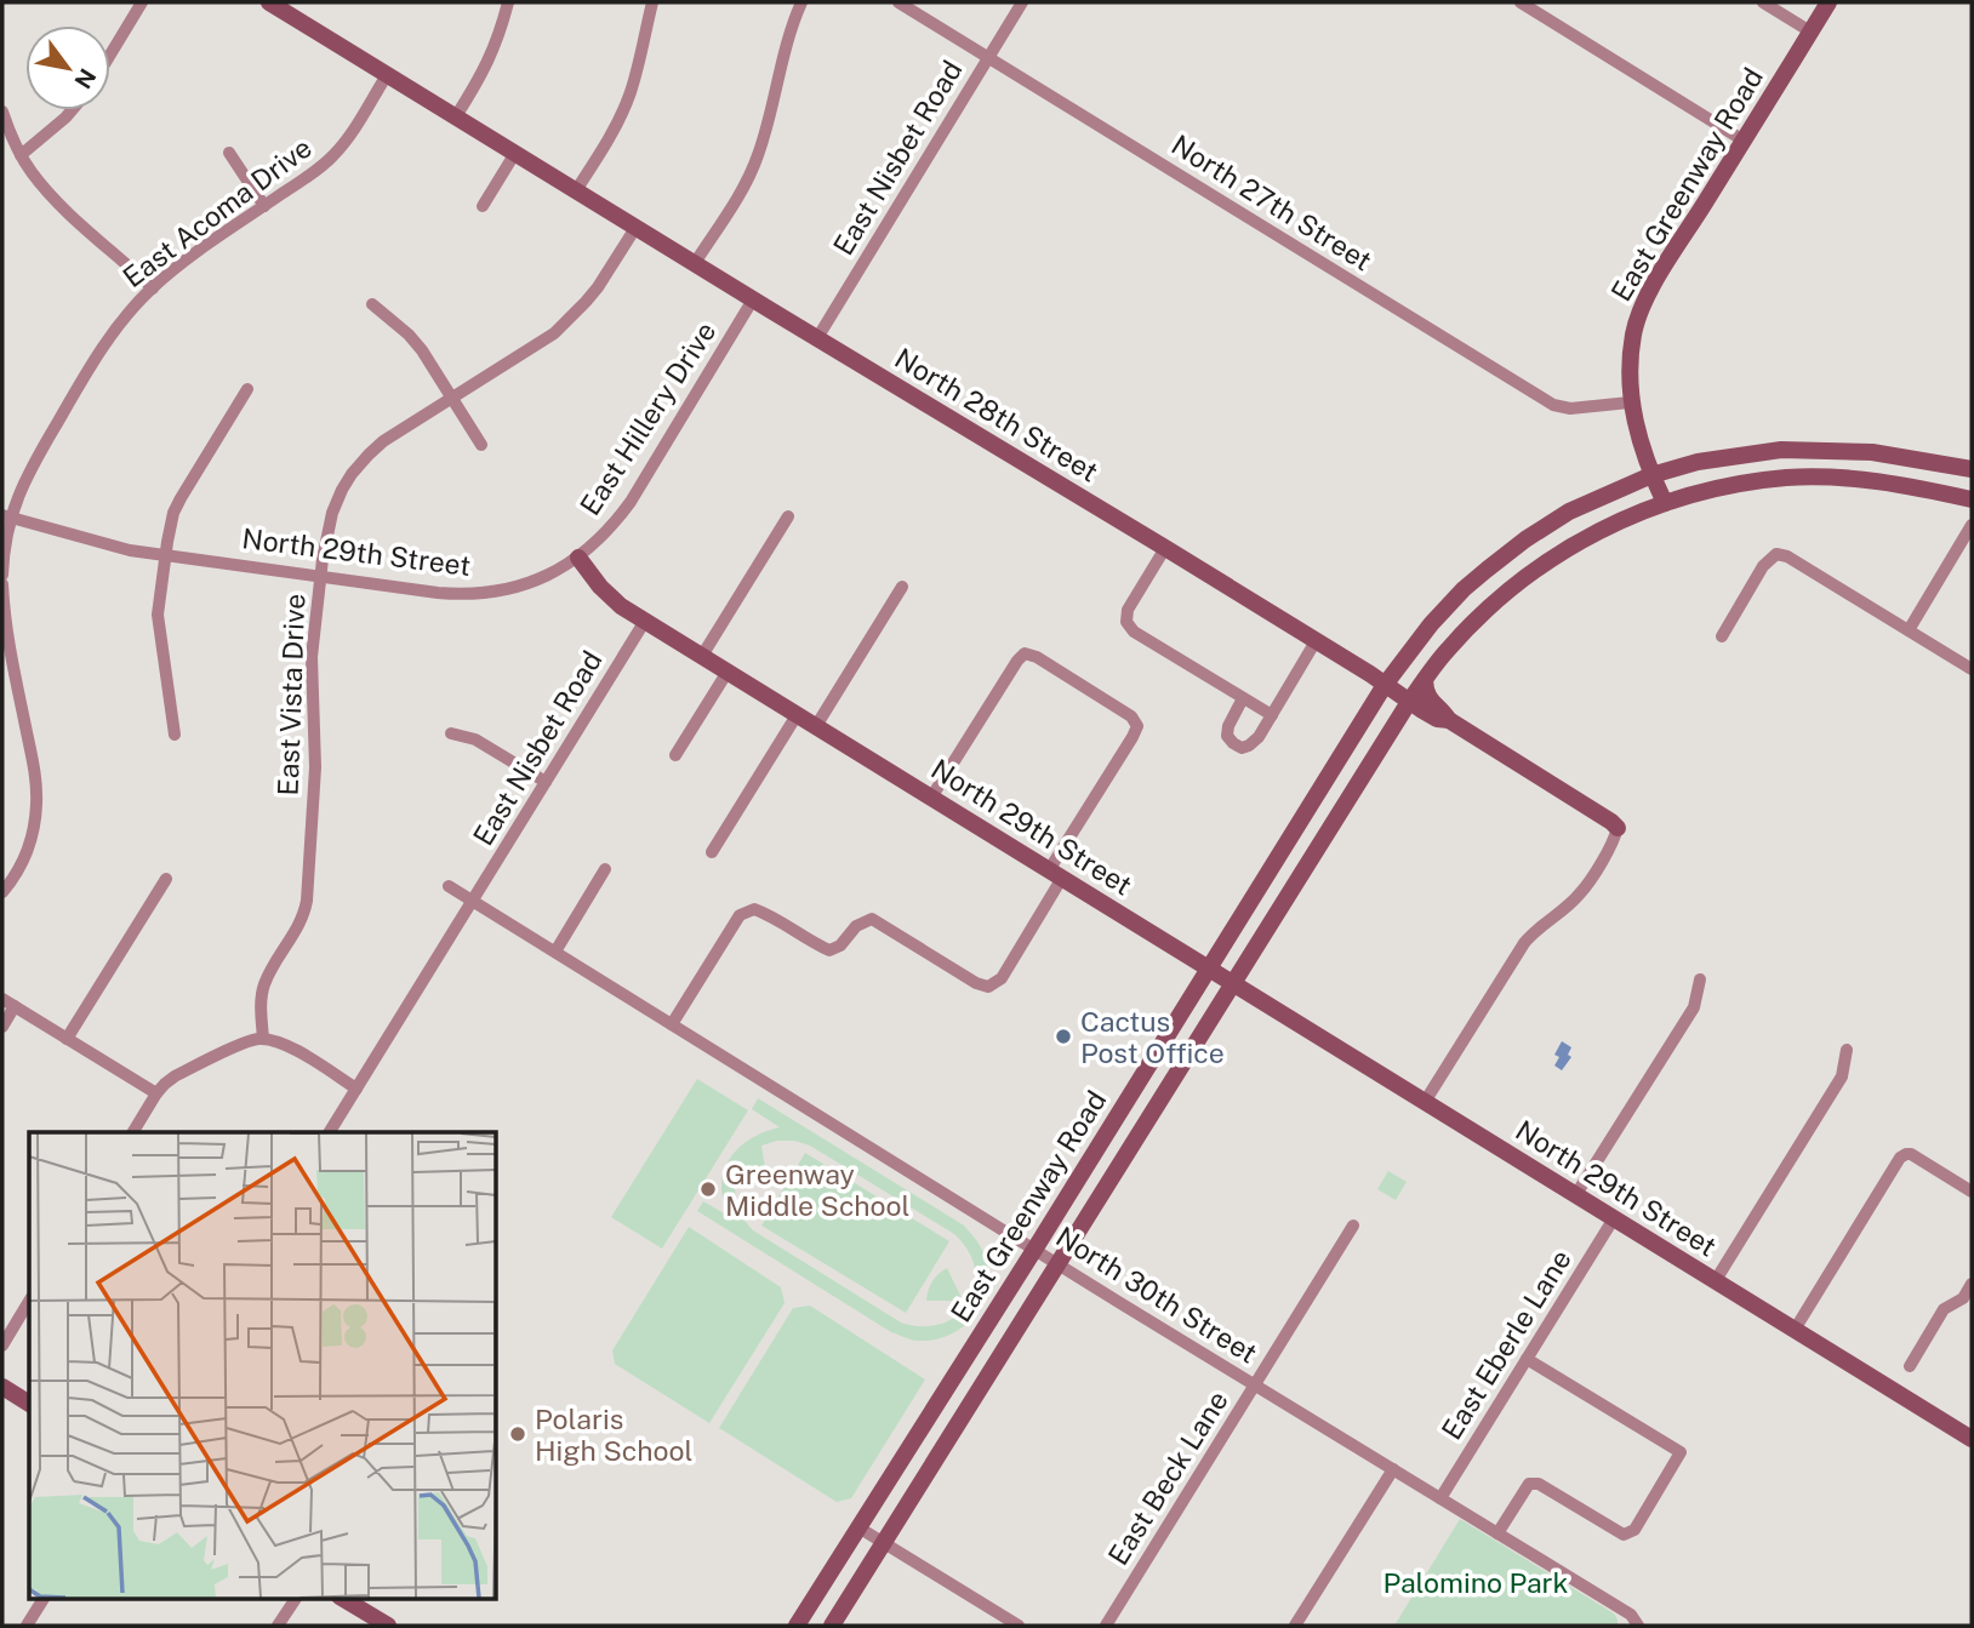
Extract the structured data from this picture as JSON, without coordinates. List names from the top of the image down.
{
  "streets": {
    "street": [
      "East Nisbet Road",
      "East Greenway Road",
      "North 27th Street",
      "East Acoma Drive",
      "North 28th Street",
      "East Hillery Drive",
      "North 29th Street",
      "East Vista Drive",
      "North 30th Street",
      "East Eberle Lane",
      "East Beck Lane"
    ]
  },
  "crossings": [
    ["East Nisbet Road", "North 27th Street"],
    ["East Nisbet Road", "North 28th Street"],
    ["East Nisbet Road", "North 29th Street"],
    ["East Nisbet Road", "North 30th Street"],
    ["East Greenway Road", "North 27th Street"],
    ["East Greenway Road", "North 28th Street"],
    ["East Greenway Road", "North 29th Street"],
    ["East Greenway Road", "North 30th Street"],
    ["East Acoma Drive", "North 28th Street"],
    ["East Acoma Drive", "North 29th Street"],
    ["North 28th Street", "East Hillery Drive"],
    ["North 28th Street", "East Vista Drive"],
    ["East Hillery Drive", "North 29th Street"],
    ["North 29th Street", "East Vista Drive"],
    ["North 29th Street", "East Eberle Lane"],
    ["North 30th Street", "East Eberle Lane"],
    ["North 30th Street", "East Beck Lane"]
  ],
  "parks": ["Palomino Park"],
  "places": ["Cactus Post Office", "Greenway Middle School", "Polaris High School"],
  "north": "bottom right"
}
